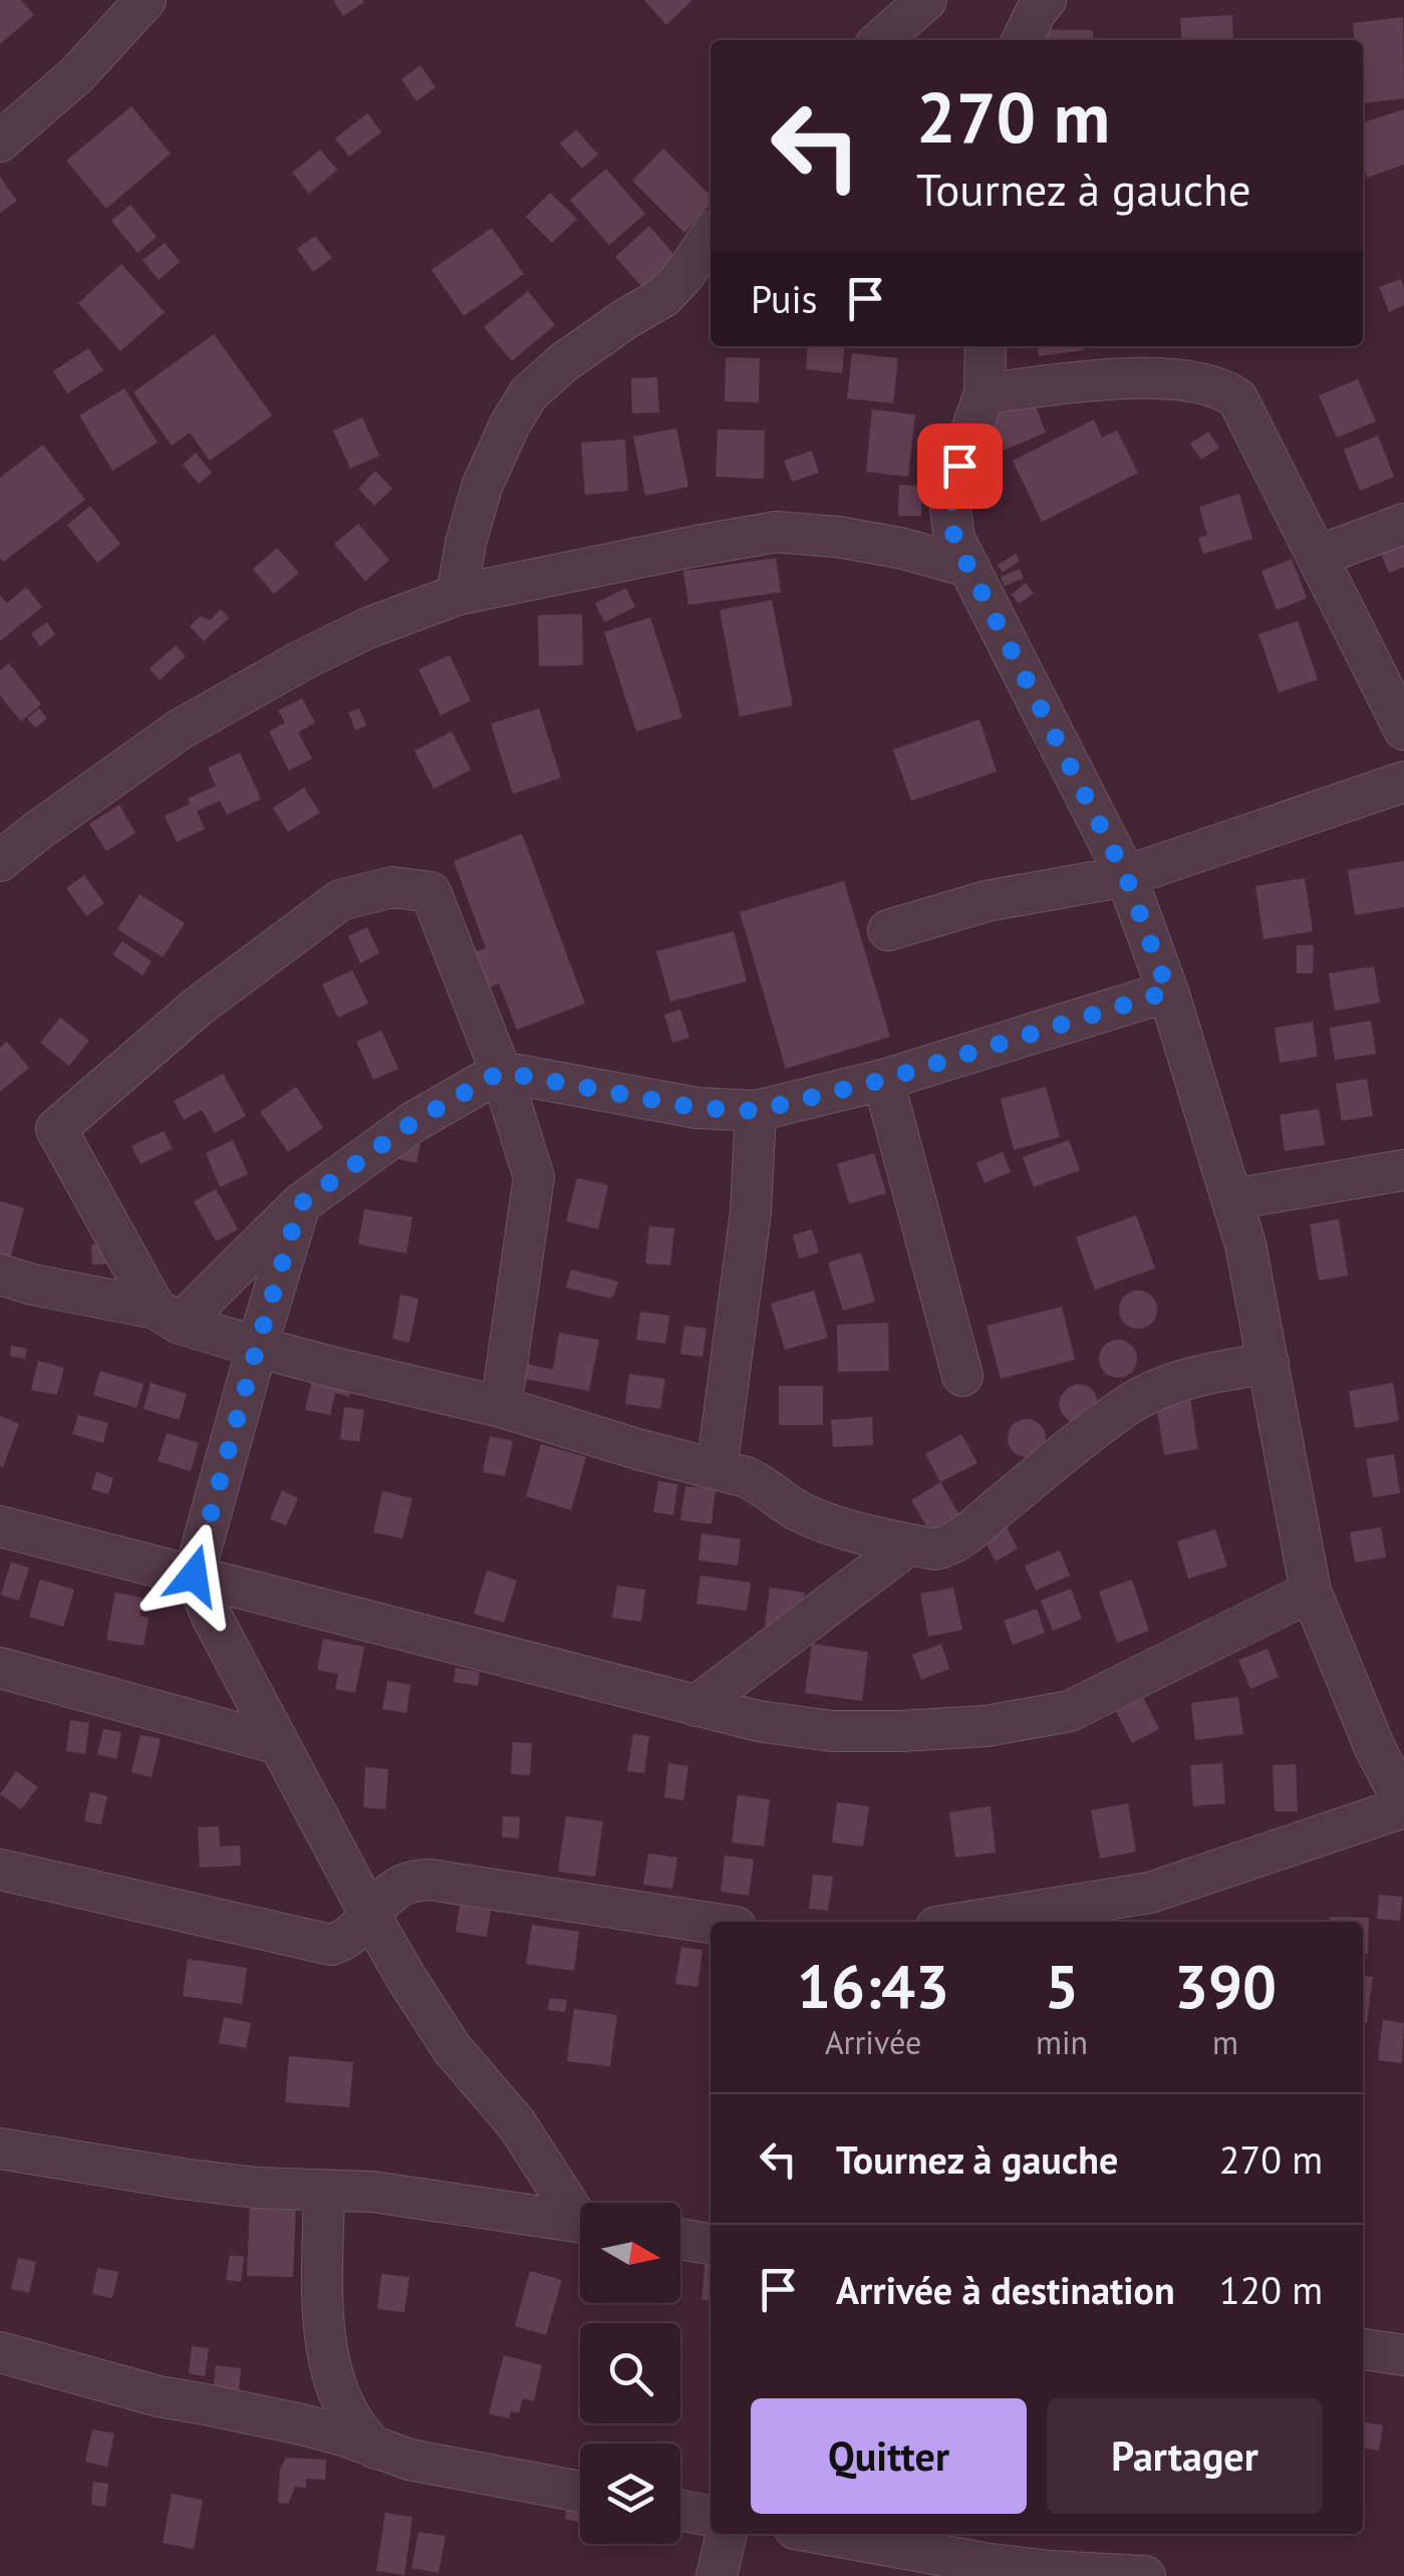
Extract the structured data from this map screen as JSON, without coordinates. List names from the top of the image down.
{
  "north": "right",
  "page": {
    "turn": ["270 m", "Tournez à gauche"],
    "then": "Puis",
    "eta": [
      "16:43",
      "Arrivée",
      "5",
      "min",
      "390",
      "m"
    ],
    "list": [
      {
        "name": "Tournez à gauche",
        "value": "270 m"
      },
      {
        "name": "Arrivée à destination",
        "value": "120 m"
      }
    ],
    "buttons": ["Quitter", "Partager"]
  }
}
